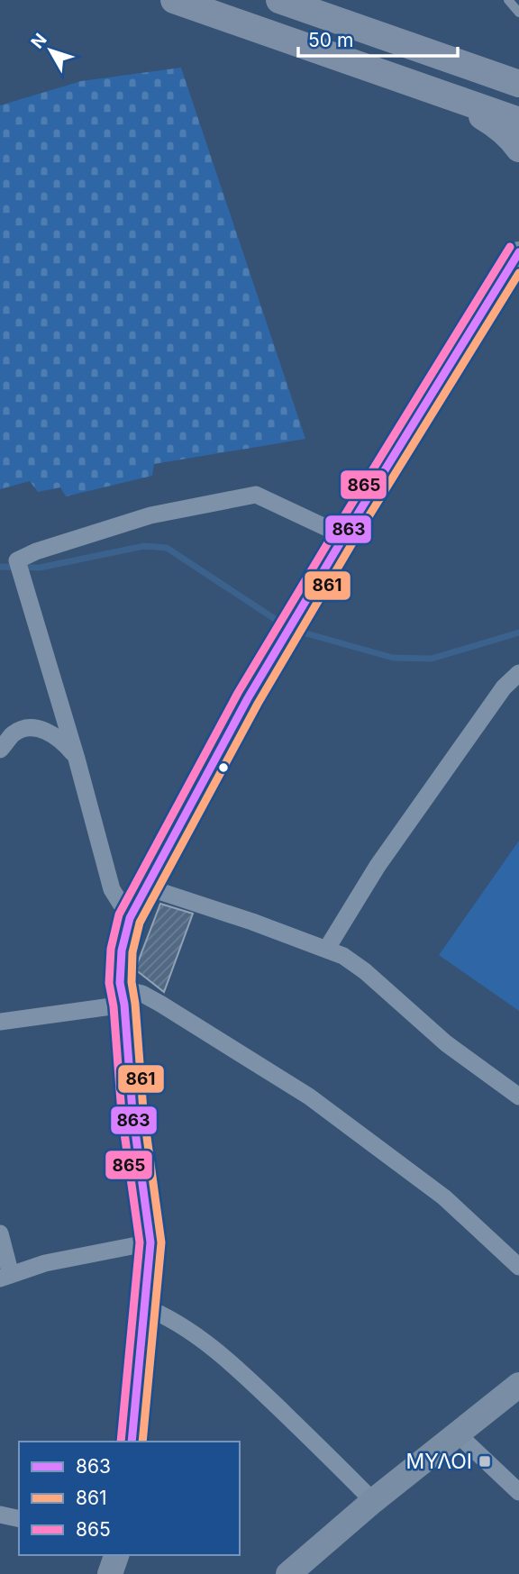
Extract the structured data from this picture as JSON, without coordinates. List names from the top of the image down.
{
  "places": {
    "transit": ["ΜΥΛΟΙ"]
  },
  "lines": ["transit line 865", "transit line 863", "transit line 861"],
  "legend": ["863", "861", "865"],
  "scale_bar": "50 m",
  "north": "top left"
}
